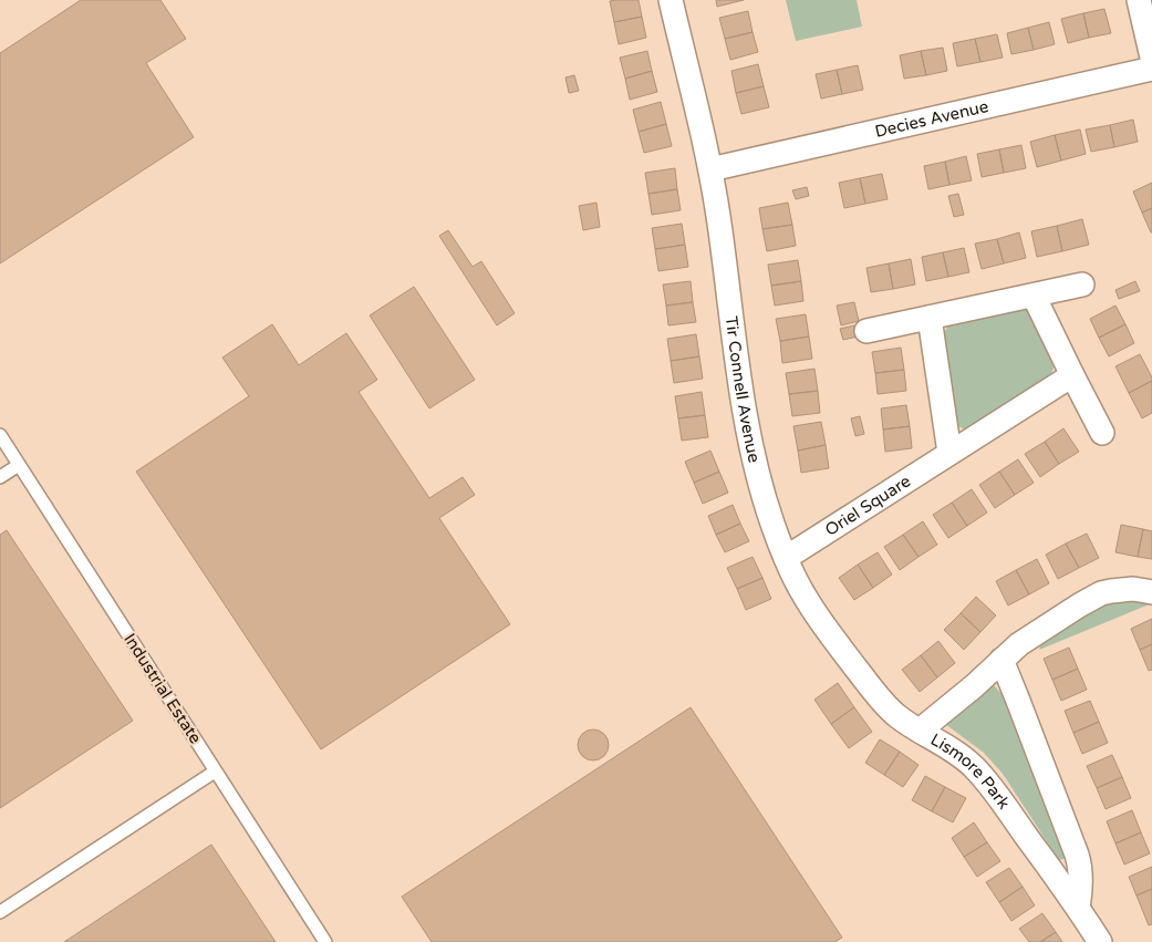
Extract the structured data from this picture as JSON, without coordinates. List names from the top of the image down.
{
  "streets": {
    "street": [
      "Decies Avenue",
      "Tir Connell Avenue",
      "Oriel Square",
      "Lismore Park"
    ],
    "lane": ["Industrial Estate"]
  },
  "crossings": [
    ["Decies Avenue", "Tir Connell Avenue"],
    ["Tir Connell Avenue", "Oriel Square"],
    ["Tir Connell Avenue", "Lismore Park"]
  ]
}
